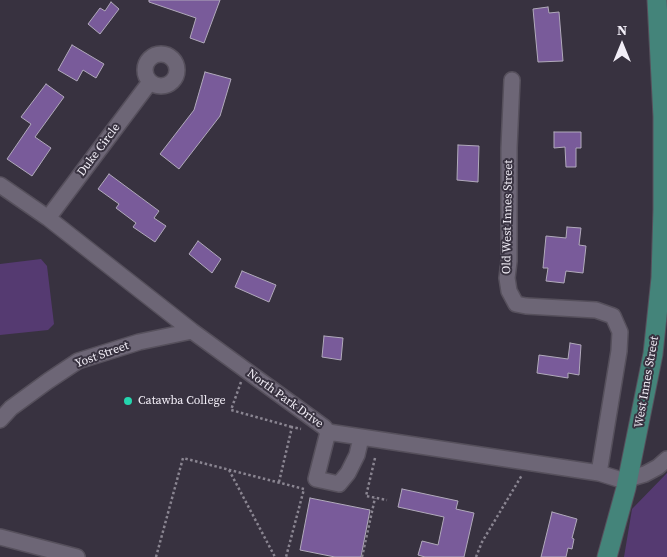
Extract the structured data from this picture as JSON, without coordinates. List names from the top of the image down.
{
  "streets": {
    "main road": ["West Innes Street"],
    "street": [
      "Duke Circle",
      "Old West Innes Street",
      "Yost Street",
      "North Park Drive"
    ]
  },
  "crossings": [
    ["Duke Circle", "North Park Drive"],
    ["Old West Innes Street", "North Park Drive"],
    ["Yost Street", "North Park Drive"],
    ["West Innes Street", "North Park Drive"]
  ],
  "places": ["Catawba College"],
  "north": "top"
}
